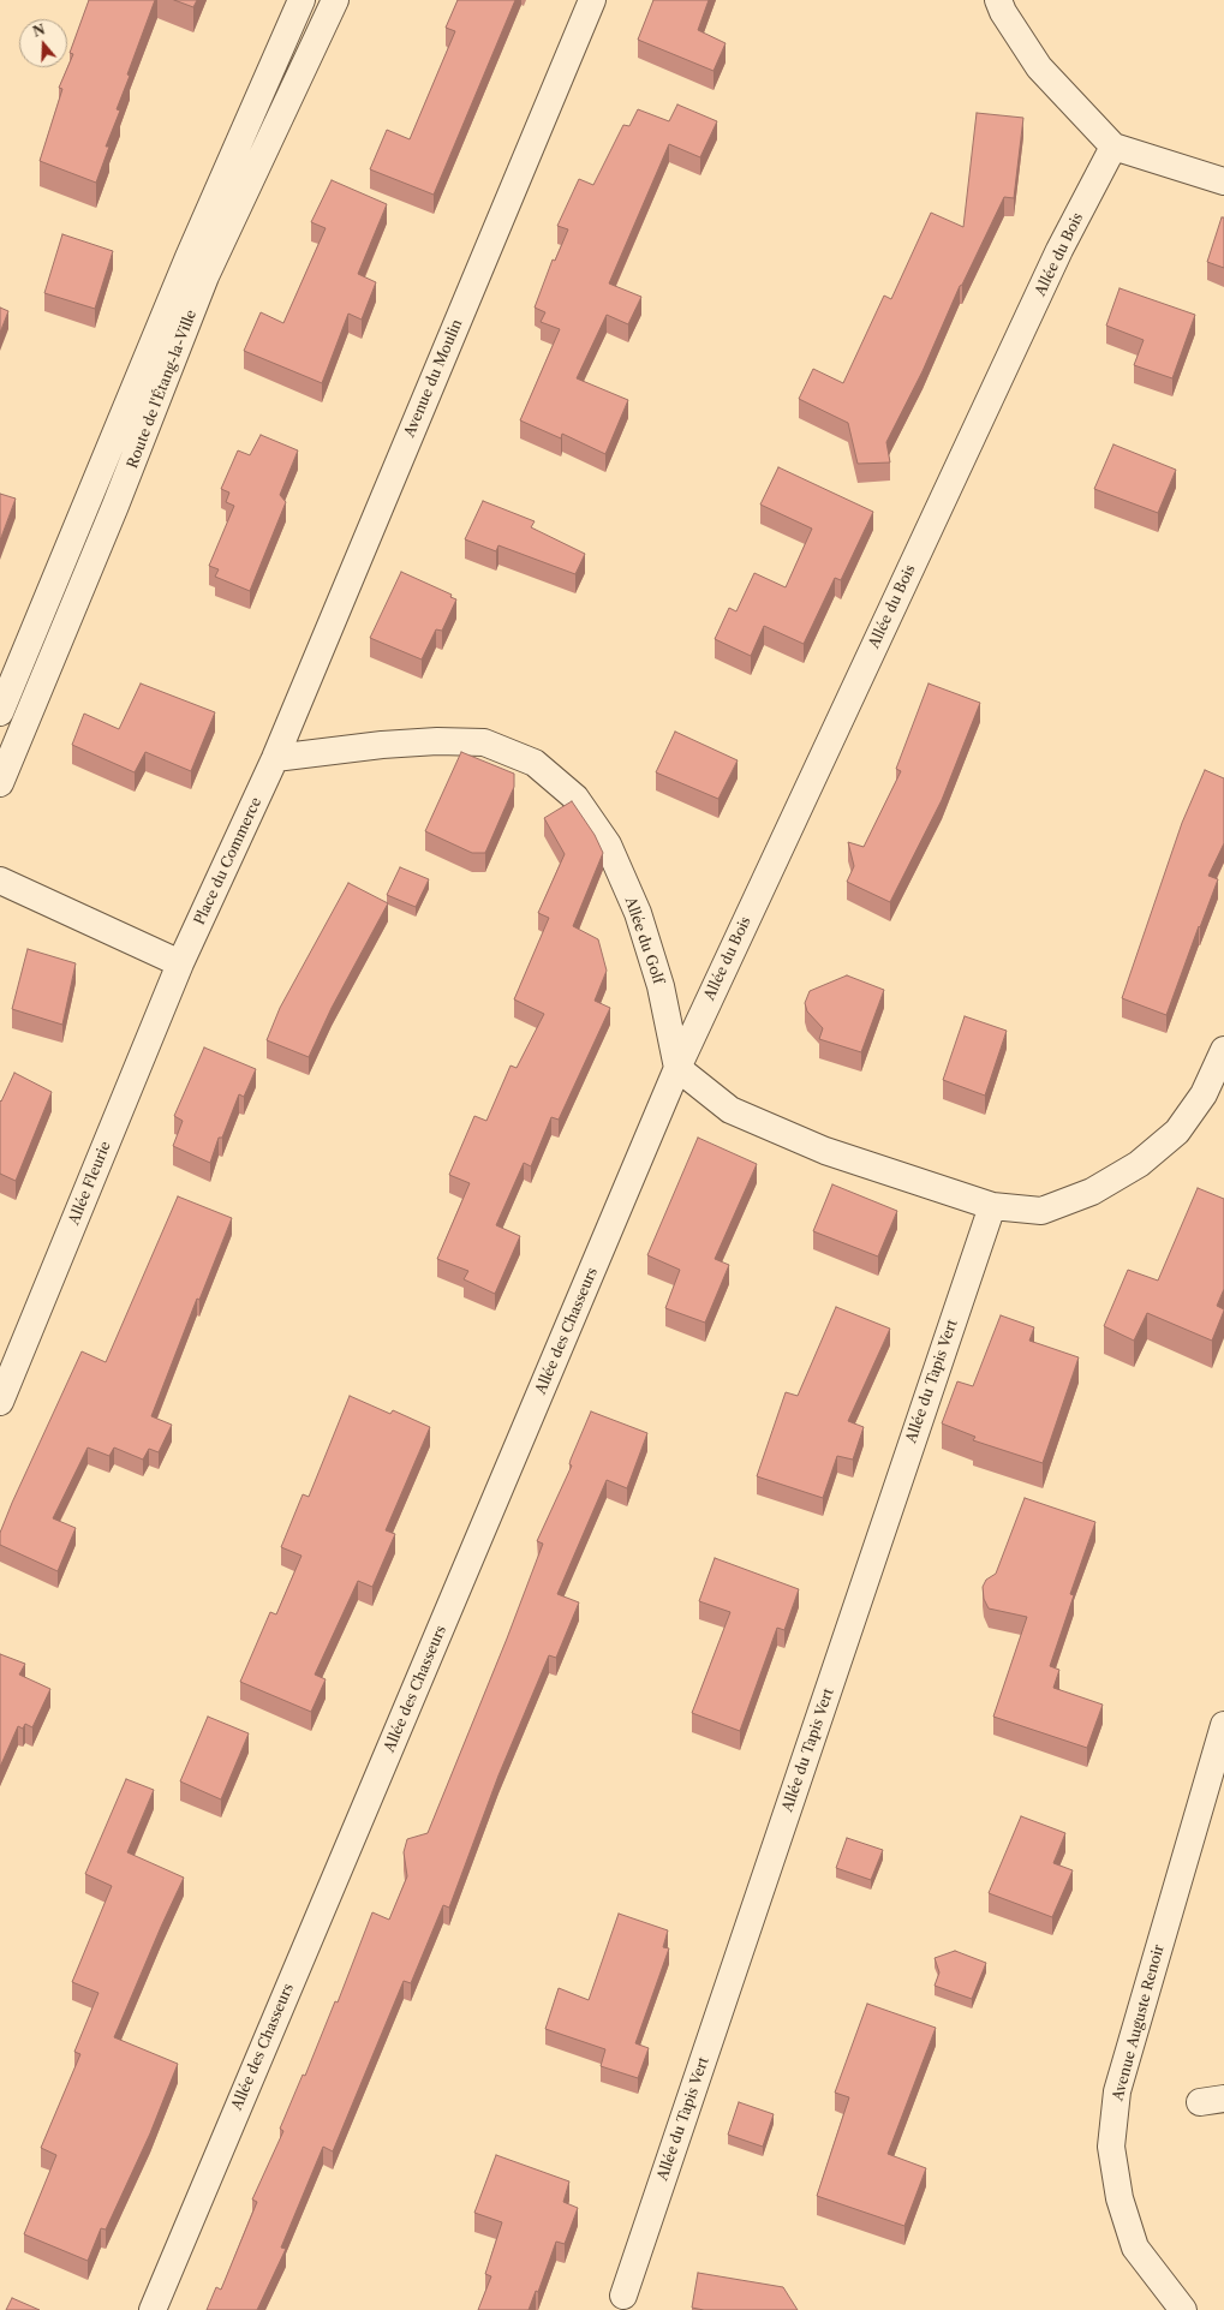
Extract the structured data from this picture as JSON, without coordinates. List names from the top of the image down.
{
  "streets": {
    "street": [
      "Allée du Bois",
      "Avenue du Moulin",
      "Route de l'Étang-la-Ville",
      "Place du Commerce",
      "Allée du Golf",
      "Allée Fleurie",
      "Allée des Chasseurs",
      "Allée du Tapis Vert",
      "Avenue Auguste Renoir"
    ]
  },
  "crossings": [
    ["Allée du Bois", "Allée du Golf"],
    ["Allée du Bois", "Allée des Chasseurs"],
    ["Avenue du Moulin", "Place du Commerce"],
    ["Avenue du Moulin", "Allée du Golf"],
    ["Place du Commerce", "Allée du Golf"],
    ["Place du Commerce", "Allée Fleurie"],
    ["Allée du Golf", "Allée des Chasseurs"]
  ],
  "north": "top"
}
